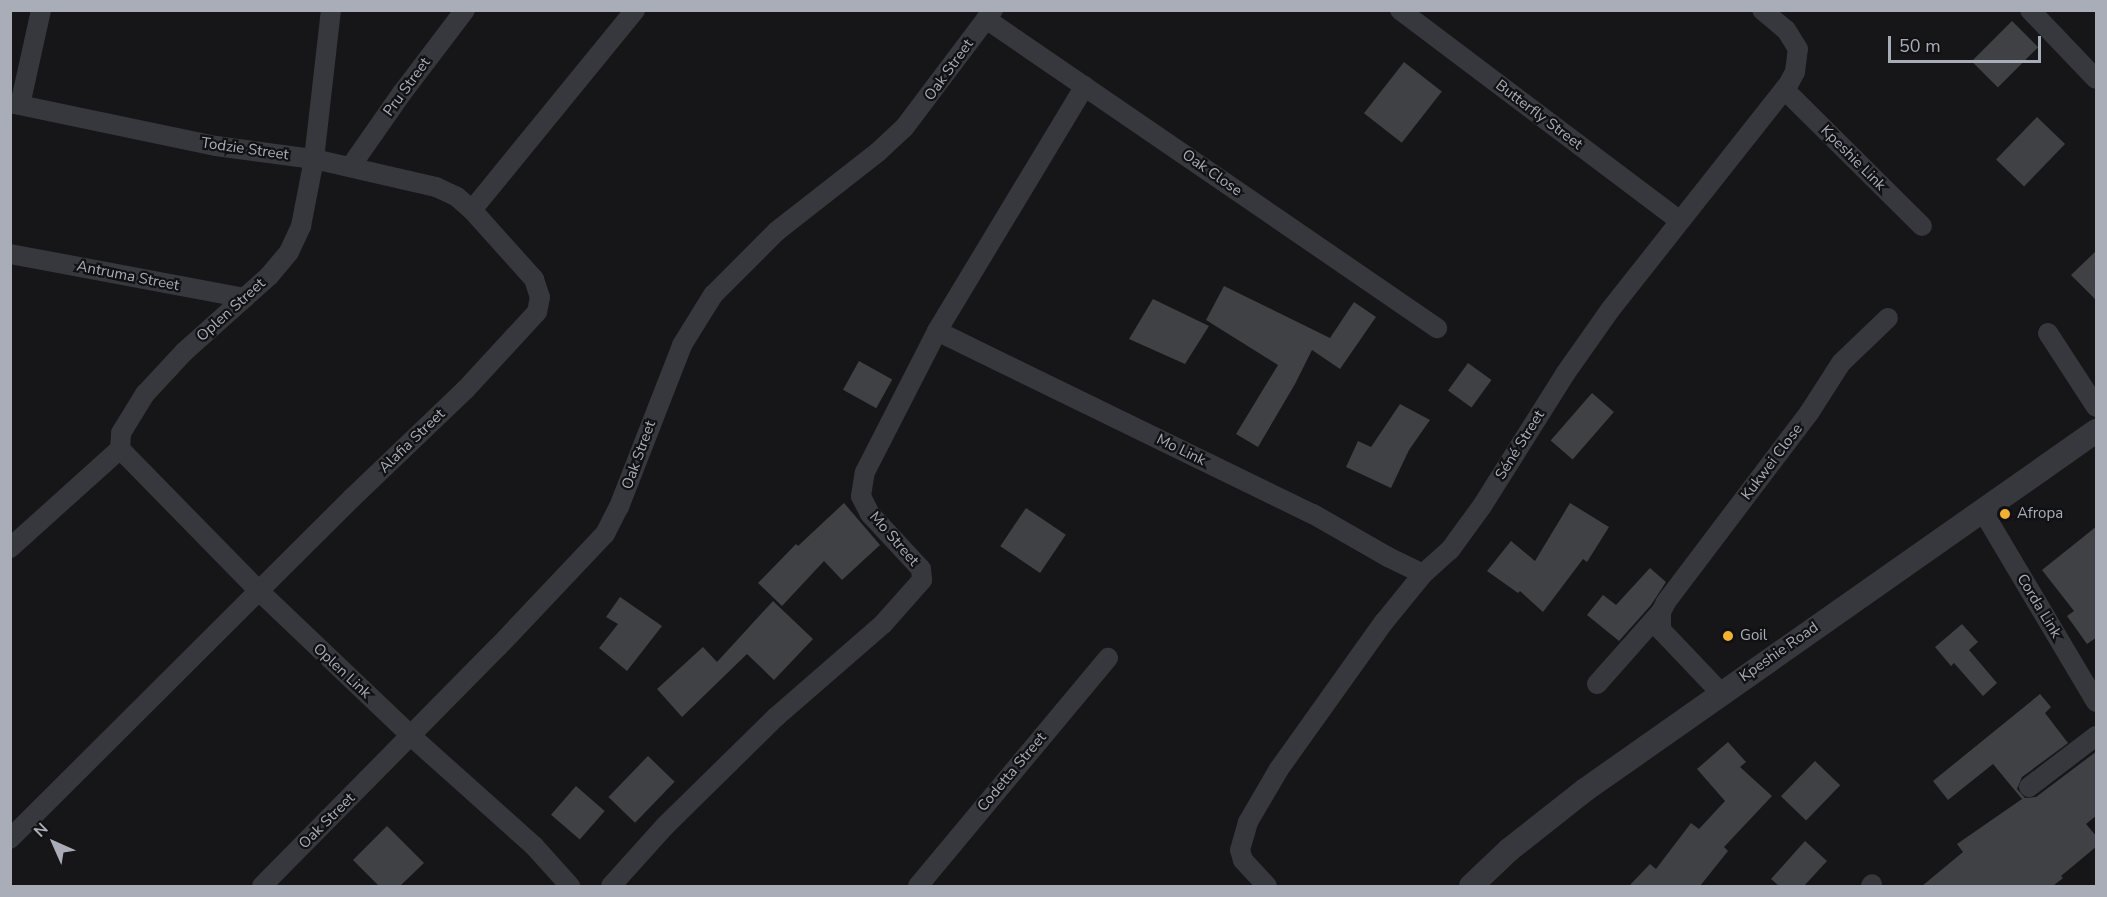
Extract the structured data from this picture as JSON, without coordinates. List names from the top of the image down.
{
  "streets": {
    "street": [
      "Oak Street",
      "Pru Street",
      "Butterfly Street",
      "Todzie Street",
      "Kpeshie Link",
      "Oak Close",
      "Antruma Street",
      "Oplen Street",
      "Alafia Street",
      "Séné Street",
      "Mo Link",
      "Kukwei Close",
      "Mo Street",
      "Corda Link",
      "Kpeshie Road",
      "Oplen Link",
      "Codetta Street"
    ]
  },
  "crossings": [
    ["Oak Street", "Oak Close"],
    ["Oak Street", "Oplen Link"],
    ["Pru Street", "Todzie Street"],
    ["Butterfly Street", "Séné Street"],
    ["Todzie Street", "Oplen Street"],
    ["Todzie Street", "Alafia Street"],
    ["Kpeshie Link", "Séné Street"],
    ["Oak Close", "Mo Street"],
    ["Antruma Street", "Oplen Street"],
    ["Oplen Street", "Oplen Link"],
    ["Alafia Street", "Oplen Link"],
    ["Séné Street", "Mo Link"],
    ["Mo Link", "Mo Street"],
    ["Corda Link", "Kpeshie Road"]
  ],
  "places": ["Afropa", "Goil"],
  "scale_bar": "50 m",
  "north": "top left"
}
